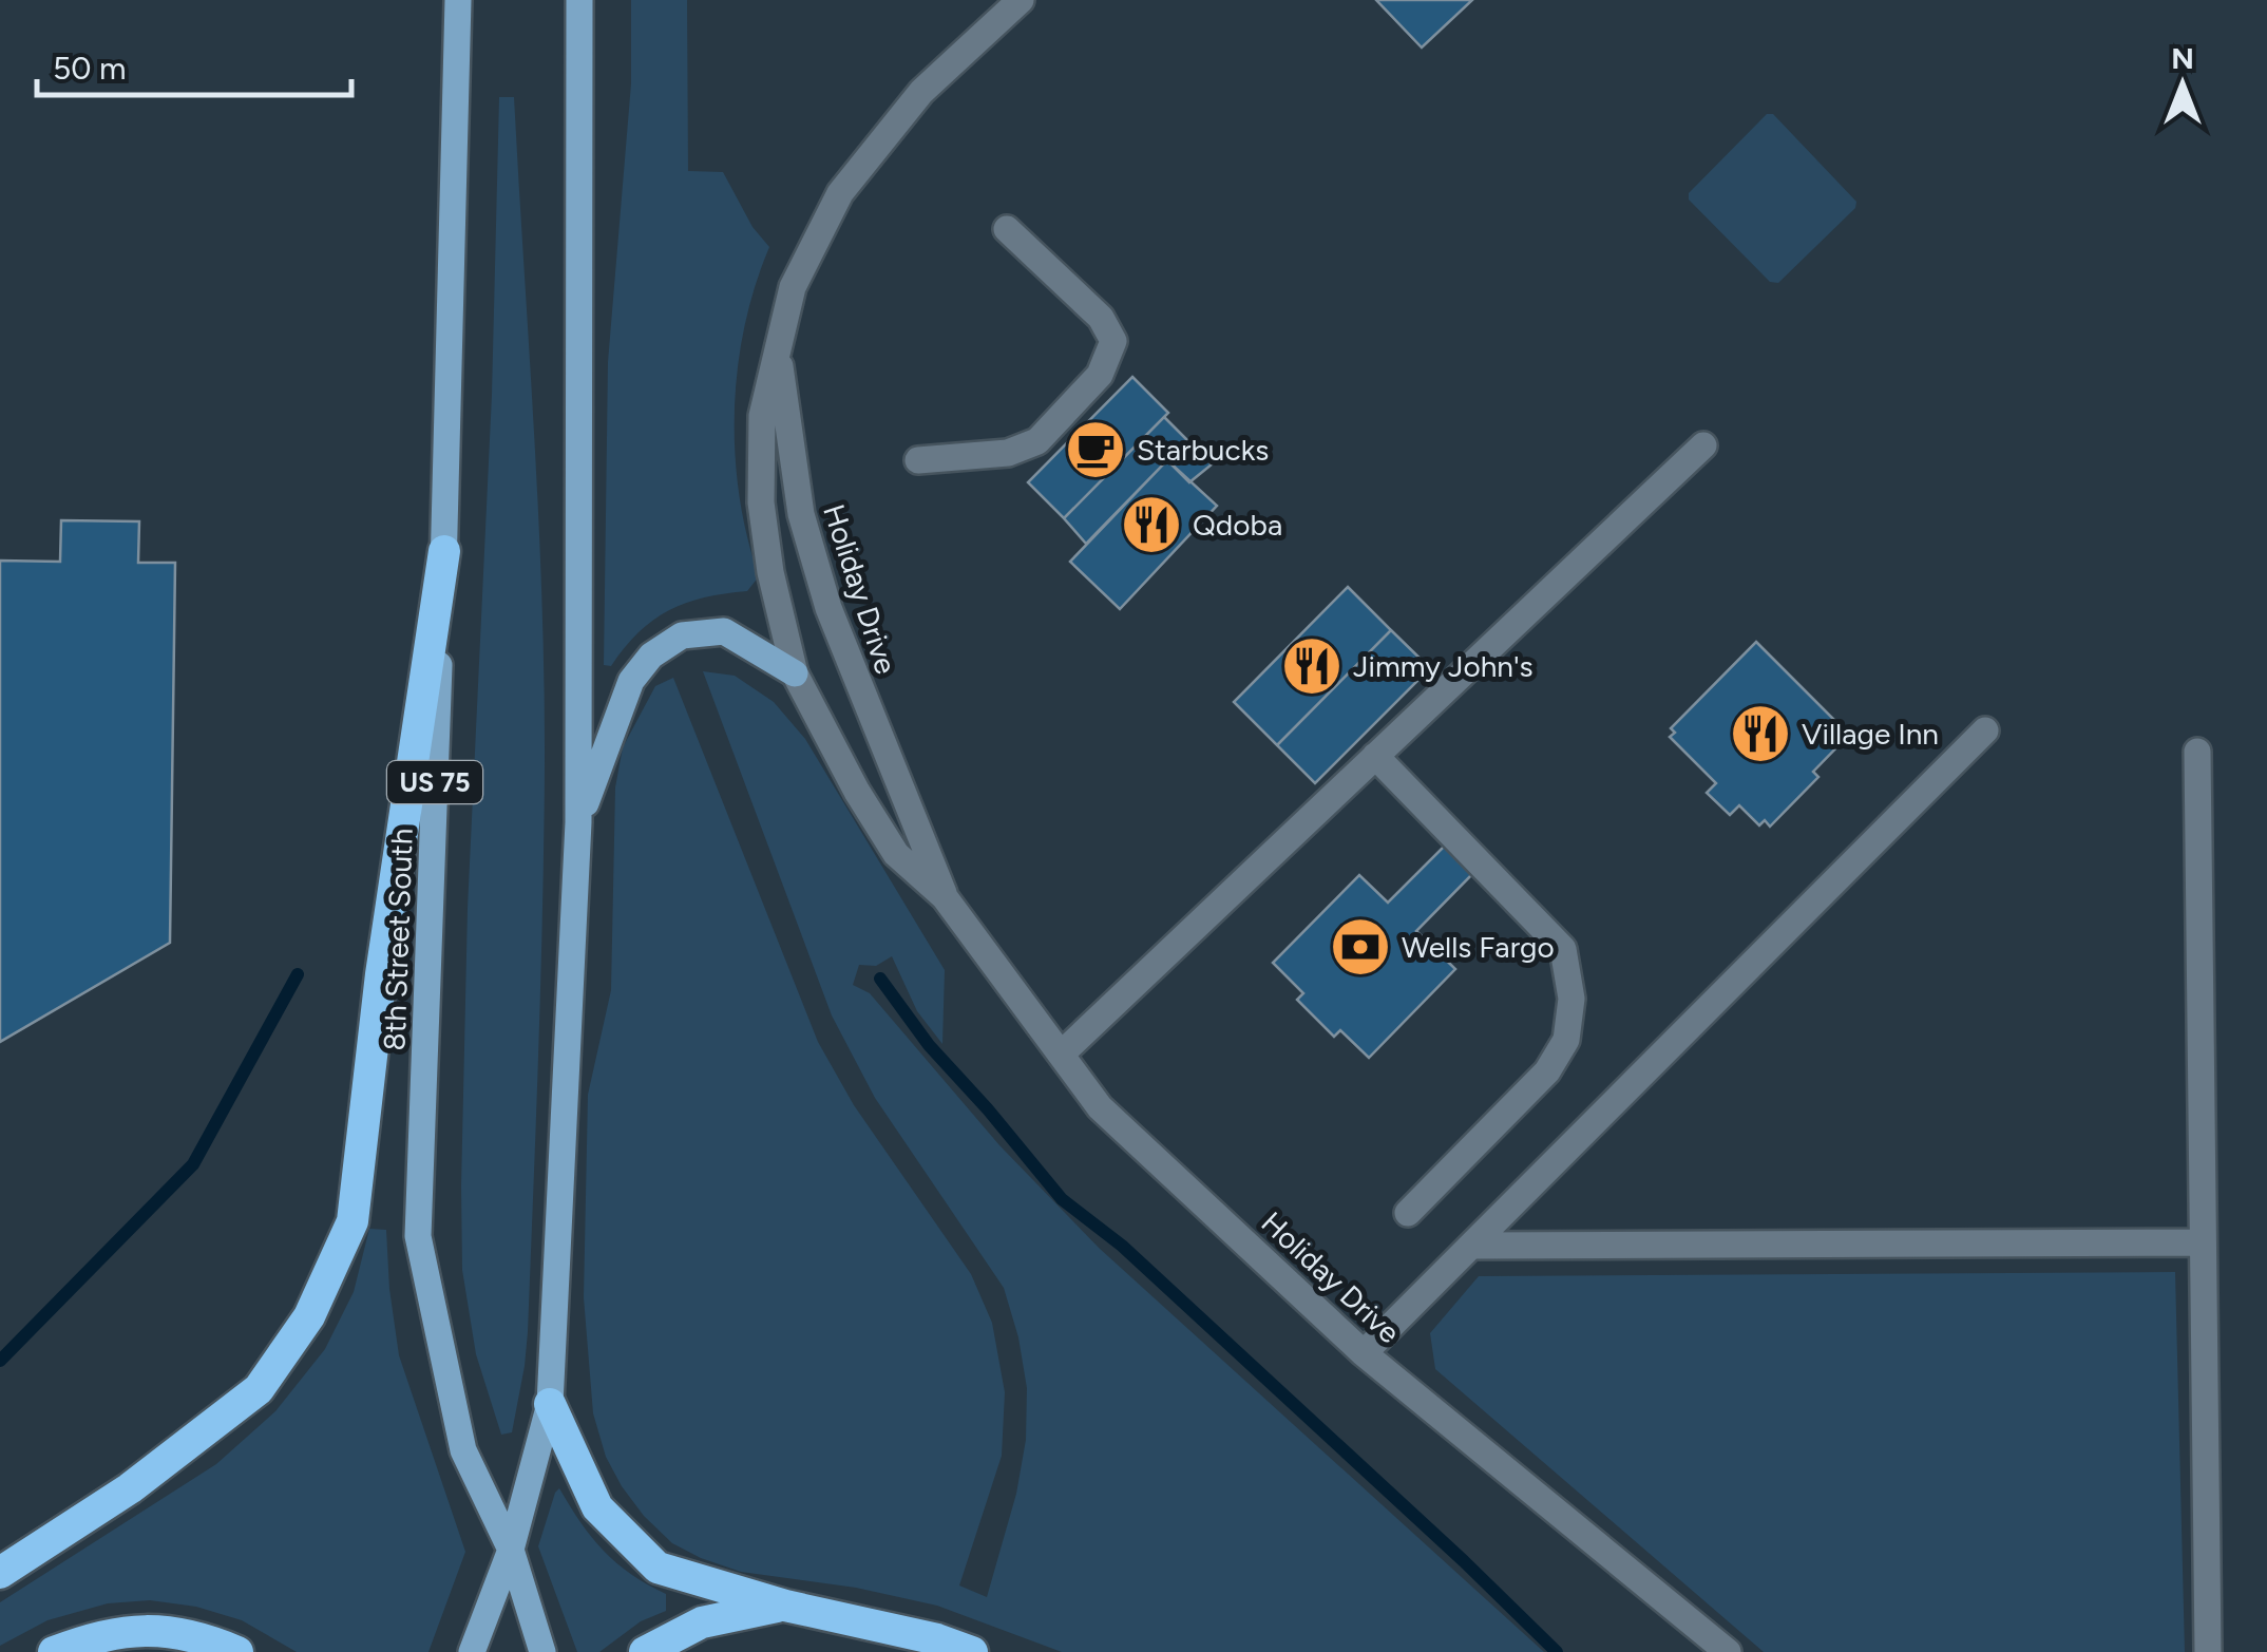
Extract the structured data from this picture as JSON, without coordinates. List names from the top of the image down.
{
  "streets": {
    "main road": ["US 75", "8th Street South"],
    "street": ["Holiday Drive"]
  },
  "places": {
    "cafe": ["Starbucks"],
    "restaurant": ["Qdoba", "Jimmy John's", "Village Inn"],
    "bank": ["Wells Fargo"]
  },
  "scale_bar": "50 m",
  "north": "top"
}
